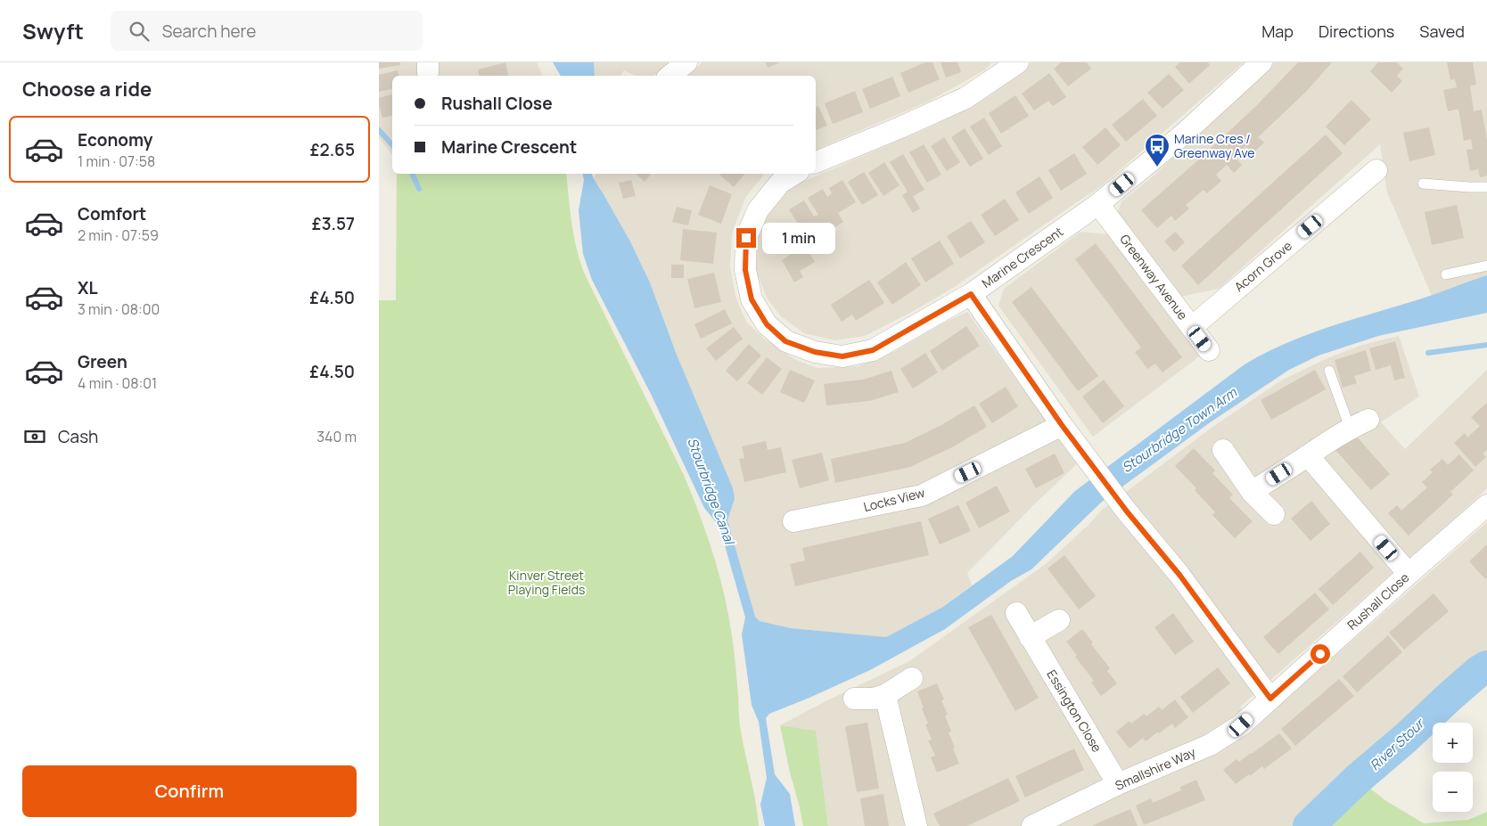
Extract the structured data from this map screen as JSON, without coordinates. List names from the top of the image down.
{
  "streets": {
    "street": [
      "Marine Crescent",
      "Acorn Grove",
      "Greenway Avenue",
      "Locks View",
      "Rushall Close",
      "Essington Close",
      "Smallshire Way"
    ]
  },
  "crossings": [
    ["Marine Crescent", "Greenway Avenue"],
    ["Acorn Grove", "Greenway Avenue"],
    ["Rushall Close", "Smallshire Way"],
    ["Essington Close", "Smallshire Way"]
  ],
  "water": ["Stourbridge Town Arm", "Stourbridge Canal", "River Stour"],
  "parks": ["Kinver Street Playing Fields"],
  "places": {
    "bus stop": ["Marine Cres / Greenway Ave"]
  },
  "page": {
    "header": "Swyft",
    "search": "Search here",
    "nav": ["Map", "Directions", "Saved"],
    "heading": "Choose a ride",
    "banner": ["Rushall Close", "Marine Crescent"],
    "list": [
      {
        "name": "Economy",
        "note": "1 min · 07:58",
        "value": "£2.65"
      },
      {
        "name": "Comfort",
        "note": "2 min · 07:59",
        "value": "£3.57"
      },
      {
        "name": "XL",
        "note": "3 min · 08:00",
        "value": "£4.50"
      },
      {
        "name": "Green",
        "note": "4 min · 08:01",
        "value": "£4.50"
      }
    ],
    "bubble": "1 min",
    "pay": ["Cash", "340 m"],
    "map_buttons": ["+", "−"],
    "buttons": "Confirm"
  }
}
